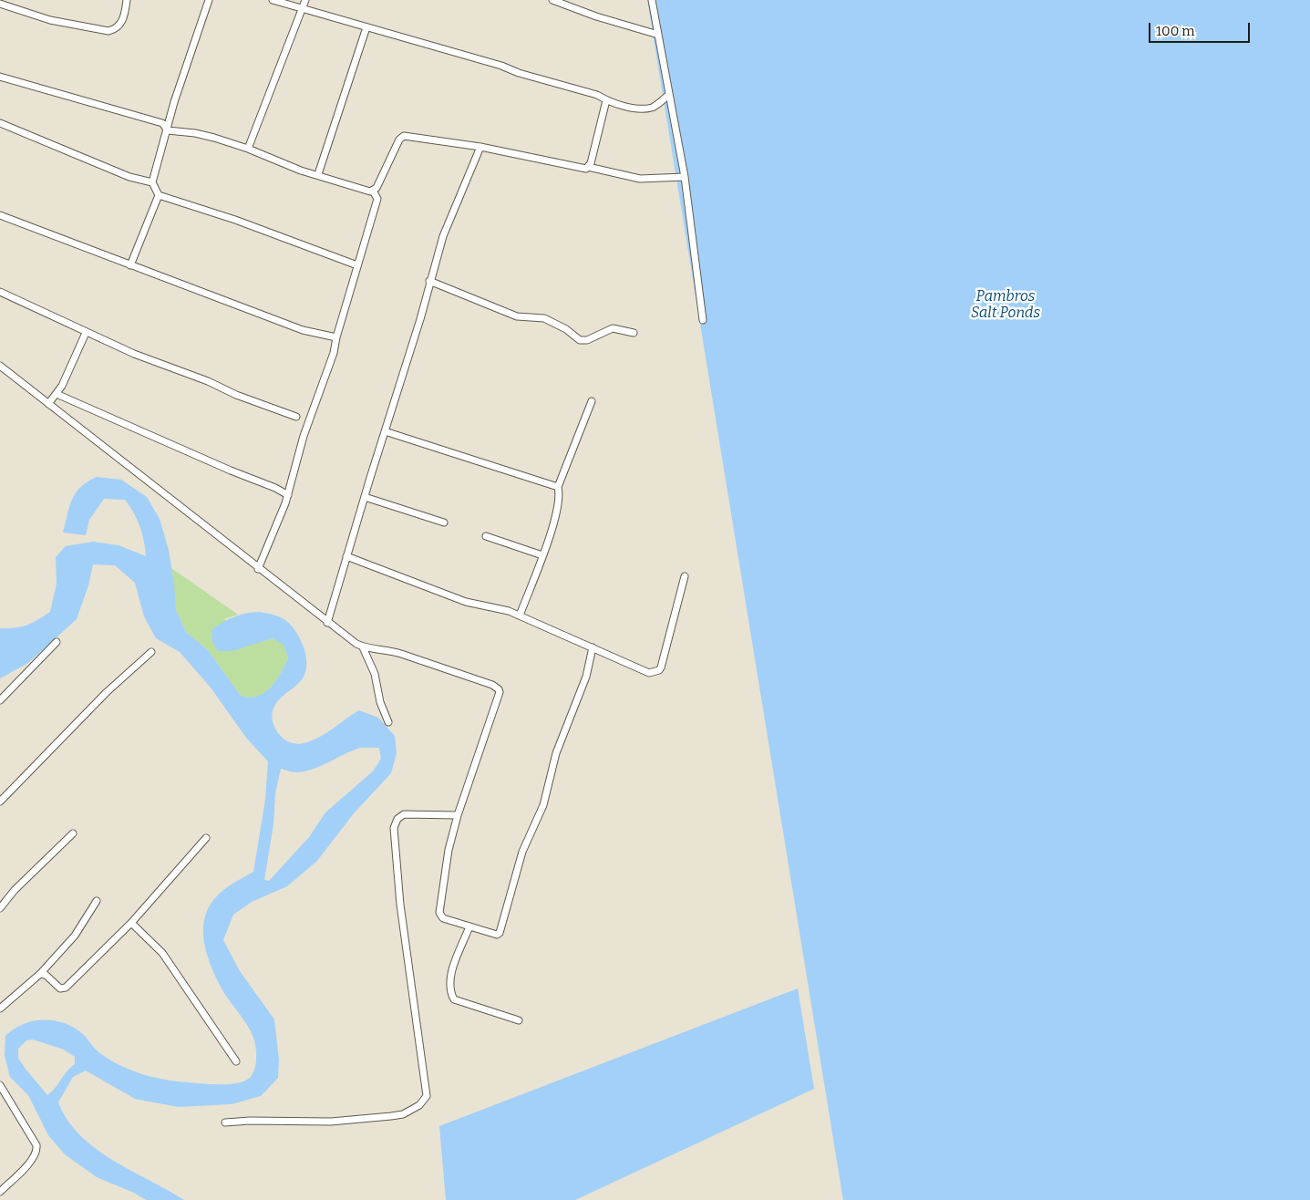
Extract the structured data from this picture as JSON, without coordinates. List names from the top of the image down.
{
  "water": ["Pambros Salt Ponds"],
  "scale_bar": "100 m"
}
